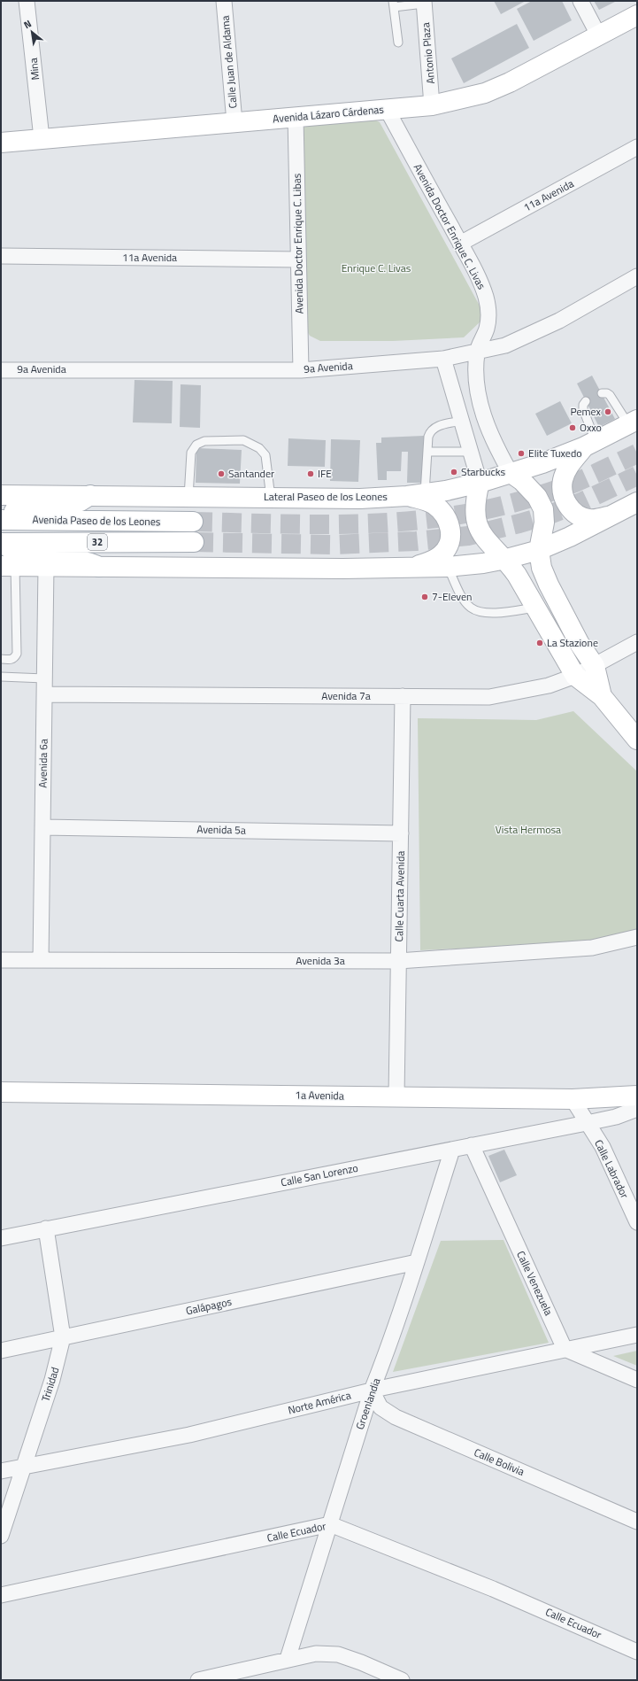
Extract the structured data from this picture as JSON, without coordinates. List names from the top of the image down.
{
  "streets": {
    "street": [
      "Antonio Plaza",
      "Calle Juan de Aldama",
      "Mina",
      "Avenida Lázaro Cárdenas",
      "11a Avenida",
      "Avenida Doctor Enrique C. Livas",
      "Avenida Doctor Enrique C. Libas",
      "9a Avenida",
      "Lateral Paseo de los Leones",
      "Avenida Paseo de los Leones",
      "32",
      "Avenida 7a",
      "Avenida 6a",
      "Avenida 5a",
      "Calle Cuarta Avenida",
      "Avenida 3a",
      "1a Avenida",
      "Calle Labrador",
      "Calle San Lorenzo",
      "Calle Venezuela",
      "Galápagos",
      "Trinidad",
      "Norte América",
      "Groenlandia",
      "Calle Bolivia",
      "Calle Ecuador"
    ]
  },
  "crossings": [
    ["Antonio Plaza", "Avenida Lázaro Cárdenas"],
    ["Calle Juan de Aldama", "Avenida Lázaro Cárdenas"],
    ["Mina", "Avenida Lázaro Cárdenas"],
    ["Avenida Lázaro Cárdenas", "Avenida Doctor Enrique C. Livas"],
    ["Avenida Lázaro Cárdenas", "Avenida Doctor Enrique C. Libas"],
    ["11a Avenida", "Avenida Doctor Enrique C. Livas"],
    ["11a Avenida", "Avenida Doctor Enrique C. Libas"],
    ["Avenida Doctor Enrique C. Livas", "9a Avenida"],
    ["Avenida Doctor Enrique C. Livas", "Lateral Paseo de los Leones"],
    ["Avenida Doctor Enrique C. Livas", "Avenida 7a"],
    ["Avenida Doctor Enrique C. Libas", "9a Avenida"],
    ["Avenida 7a", "Avenida 6a"],
    ["Avenida 7a", "Calle Cuarta Avenida"],
    ["Avenida 6a", "Avenida 5a"],
    ["Avenida 6a", "Avenida 3a"],
    ["Avenida 5a", "Calle Cuarta Avenida"],
    ["Calle Cuarta Avenida", "Avenida 3a"],
    ["Calle Cuarta Avenida", "1a Avenida"],
    ["1a Avenida", "Calle Labrador"],
    ["Calle Labrador", "Calle San Lorenzo"],
    ["Calle San Lorenzo", "Calle Venezuela"],
    ["Calle San Lorenzo", "Trinidad"],
    ["Calle San Lorenzo", "Groenlandia"],
    ["Calle Venezuela", "Norte América"],
    ["Galápagos", "Trinidad"],
    ["Galápagos", "Groenlandia"],
    ["Trinidad", "Norte América"],
    ["Norte América", "Groenlandia"],
    ["Norte América", "Calle Bolivia"],
    ["Groenlandia", "Calle Bolivia"],
    ["Groenlandia", "Calle Ecuador"]
  ],
  "parks": ["Enrique C. Livas", "Vista Hermosa"],
  "places": [
    "Pemex",
    "Oxxo",
    "Elite Tuxedo",
    "Starbucks",
    "Santander",
    "IFE",
    "7-Eleven",
    "La Stazione"
  ],
  "north": "top left"
}
